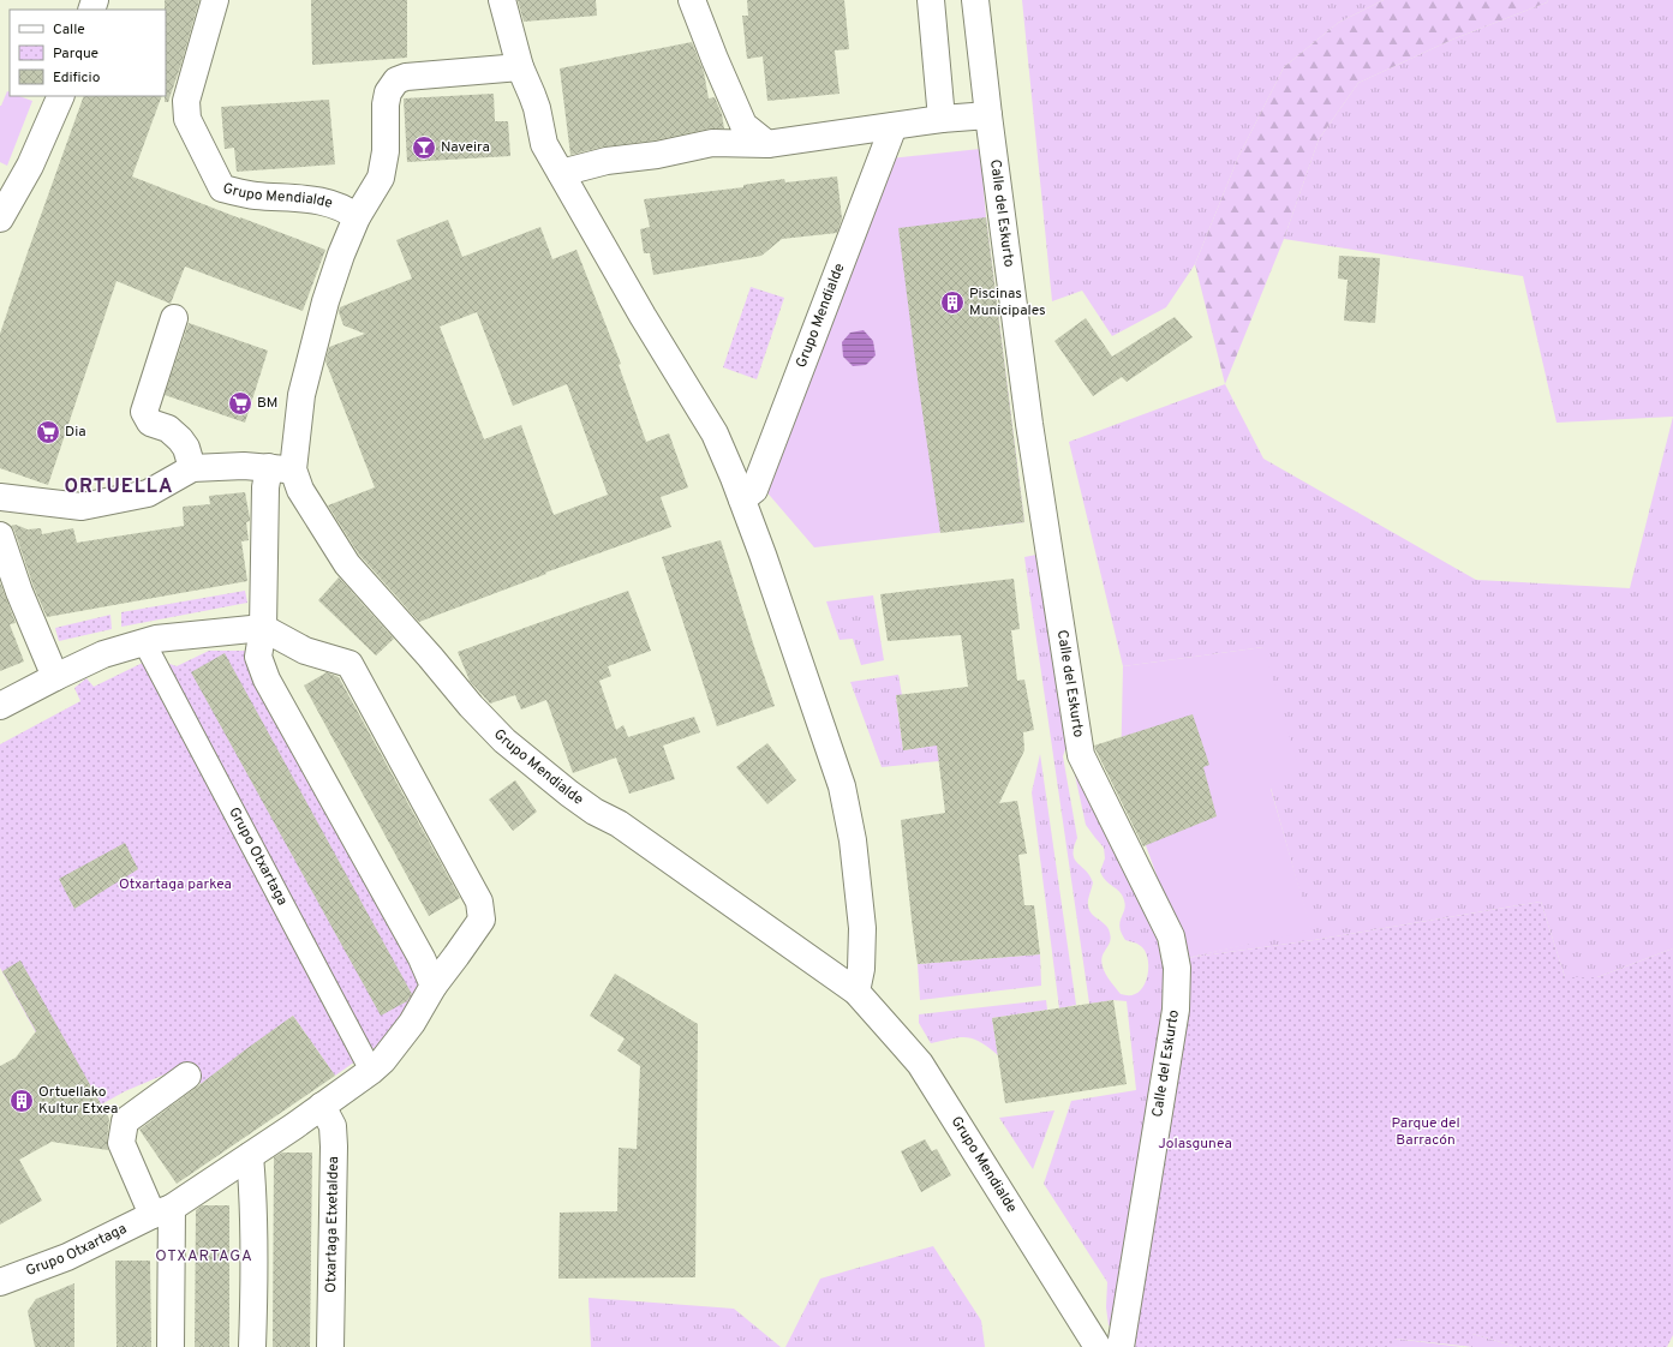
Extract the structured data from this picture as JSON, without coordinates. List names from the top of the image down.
{
  "streets": {
    "street": [
      "Grupo Mendialde",
      "Calle del Eskurto",
      "Grupo Otxartaga",
      "Otxartaga Etxetaldea"
    ]
  },
  "crossings": [
    ["Grupo Mendialde", "Grupo Otxartaga"],
    ["Grupo Otxartaga", "Otxartaga Etxetaldea"]
  ],
  "districts": ["ORTUELLA", "OTXARTAGA"],
  "parks": ["Otxartaga parkea", "Parque del Barracón", "Jolasgunea"],
  "places": {
    "bar": ["Naveira"],
    "building": ["Piscinas Municipales", "Ortuellako Kultur Etxea"],
    "supermarket": ["BM", "Dia"]
  },
  "legend": ["Calle", "Parque", "Edificio"]
}
